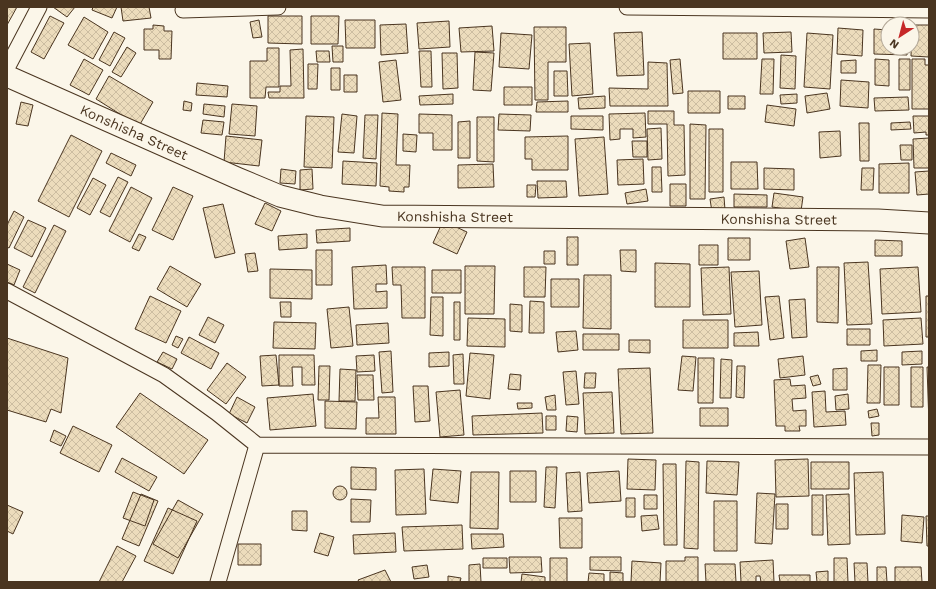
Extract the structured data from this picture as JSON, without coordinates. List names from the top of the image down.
{
  "streets": {
    "street": ["Konshisha Street"]
  },
  "north": "bottom left"
}
